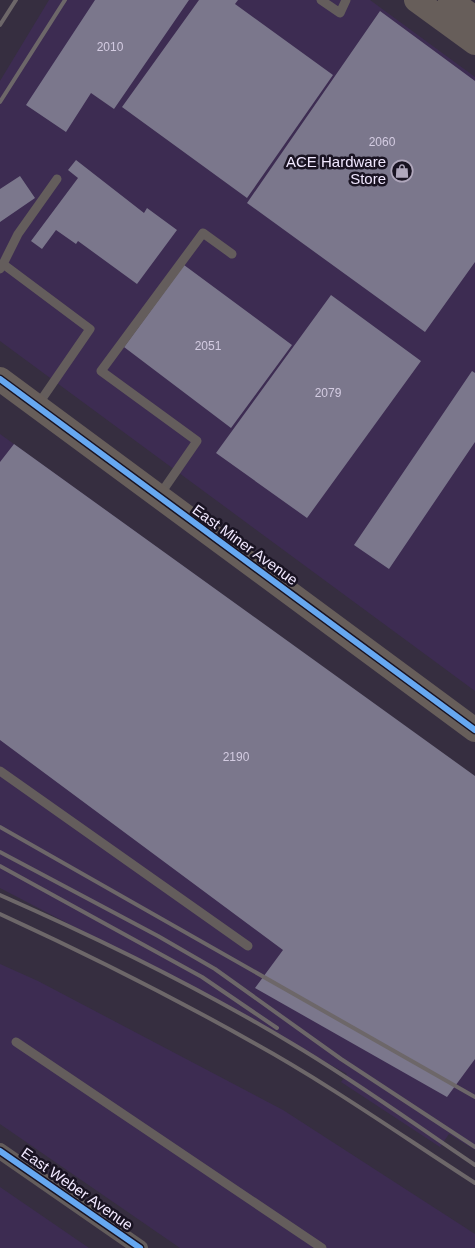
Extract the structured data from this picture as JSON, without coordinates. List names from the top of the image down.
{
  "streets": {
    "street": ["East Miner Avenue", "East Weber Avenue"]
  },
  "places": {
    "shop": ["ACE Hardware Store"]
  },
  "house_numbers": [
    "2010",
    "2060",
    "2051",
    "2079",
    "2190"
  ]
}
